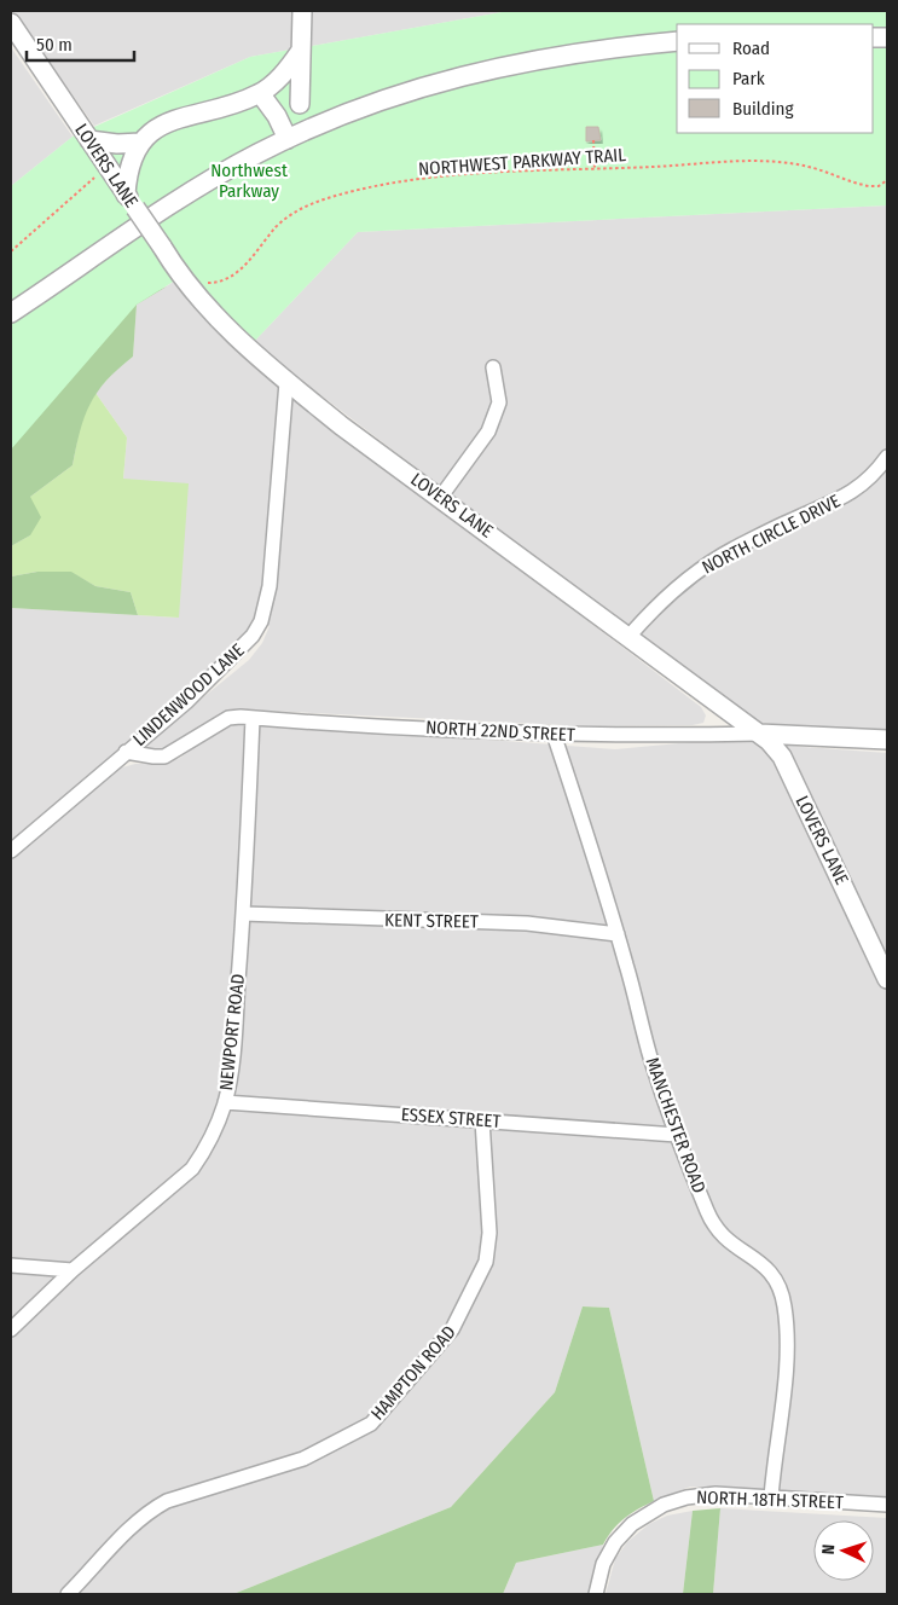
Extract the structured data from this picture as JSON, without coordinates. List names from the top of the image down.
{
  "streets": {
    "street": [
      "LOVERS LANE",
      "NORTH CIRCLE DRIVE",
      "LINDENWOOD LANE",
      "NORTH 22ND STREET",
      "KENT STREET",
      "NEWPORT ROAD",
      "ESSEX STREET",
      "MANCHESTER ROAD",
      "HAMPTON ROAD",
      "NORTH 18TH STREET"
    ],
    "path": ["NORTHWEST PARKWAY TRAIL"]
  },
  "crossings": [
    ["LOVERS LANE", "NORTH CIRCLE DRIVE"],
    ["LOVERS LANE", "LINDENWOOD LANE"],
    ["LOVERS LANE", "NORTH 22ND STREET"],
    ["LINDENWOOD LANE", "NORTH 22ND STREET"],
    ["NORTH 22ND STREET", "NEWPORT ROAD"],
    ["NORTH 22ND STREET", "MANCHESTER ROAD"],
    ["KENT STREET", "NEWPORT ROAD"],
    ["KENT STREET", "MANCHESTER ROAD"],
    ["NEWPORT ROAD", "ESSEX STREET"],
    ["ESSEX STREET", "MANCHESTER ROAD"],
    ["ESSEX STREET", "HAMPTON ROAD"],
    ["MANCHESTER ROAD", "NORTH 18TH STREET"]
  ],
  "parks": ["Northwest Parkway"],
  "legend": ["Road", "Park", "Building"],
  "scale_bar": "50 m",
  "north": "left"
}
